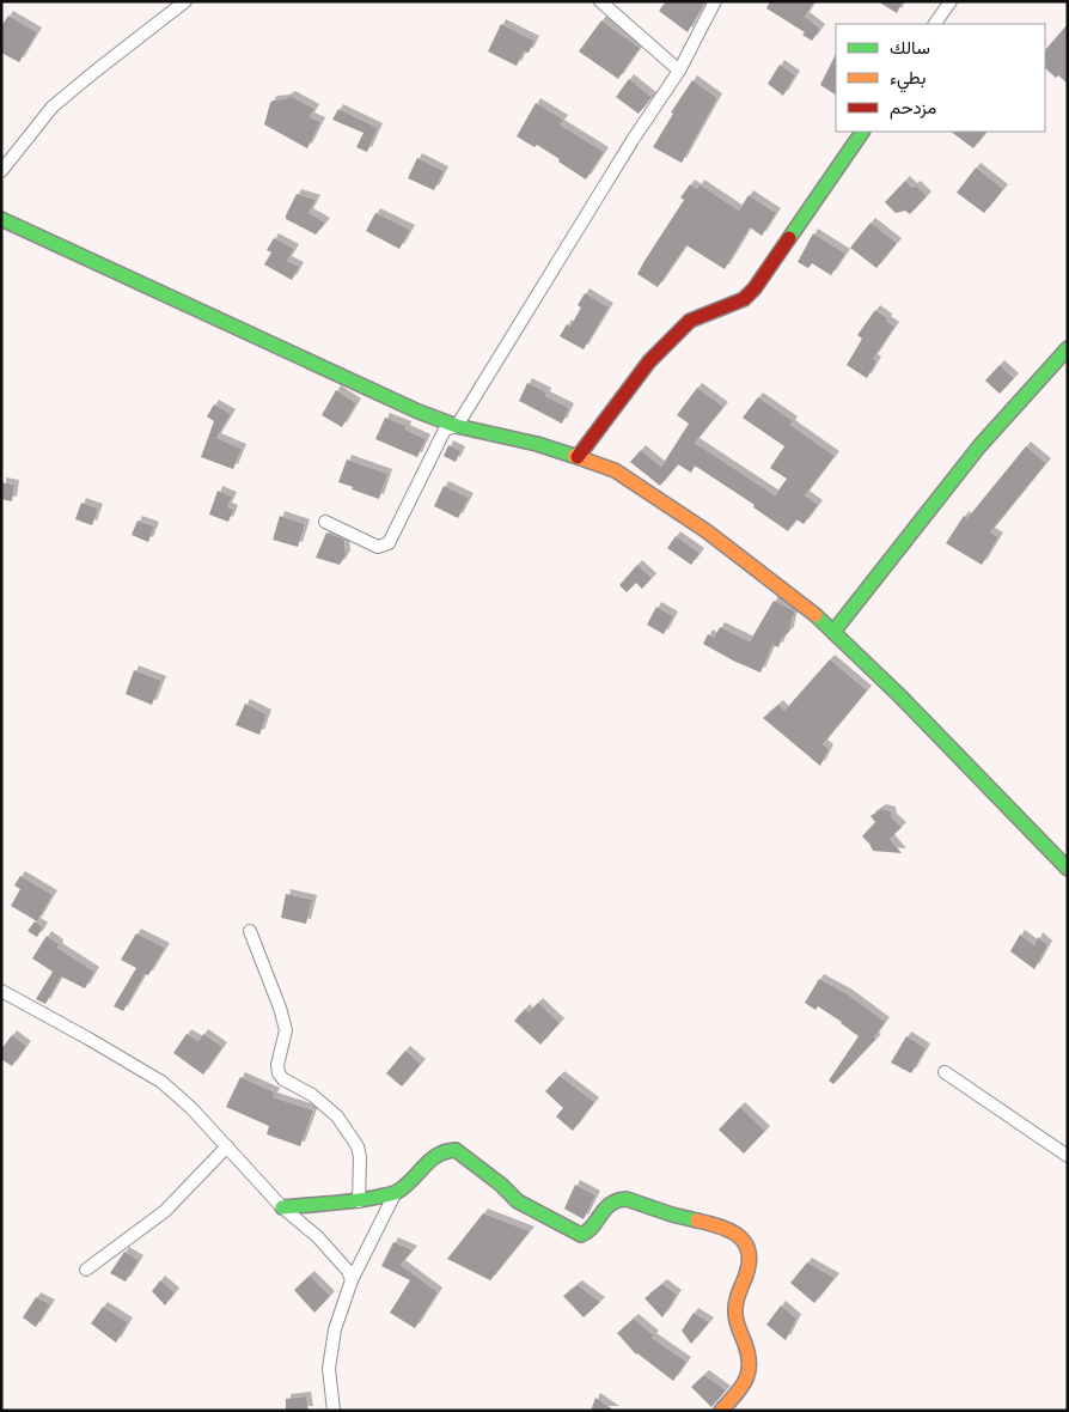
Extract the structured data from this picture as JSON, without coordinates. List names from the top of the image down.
{
  "legend": ["سالك", "بطيء", "مزدحم"]
}
